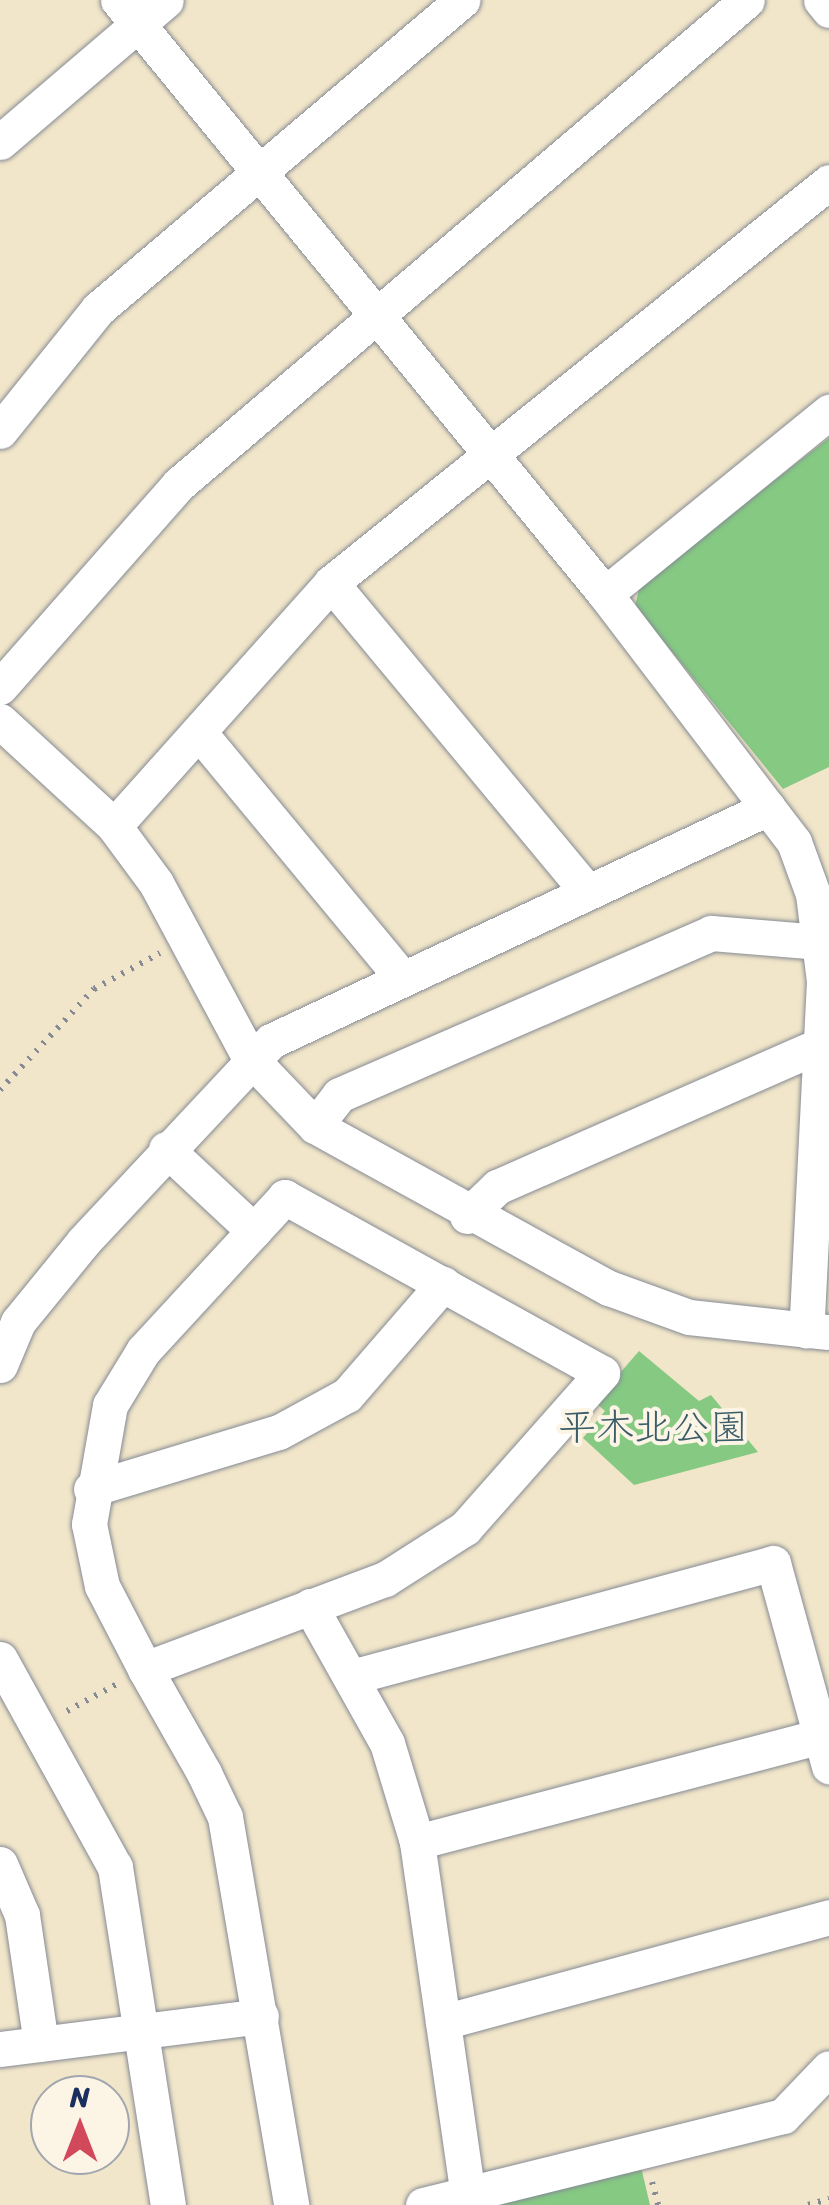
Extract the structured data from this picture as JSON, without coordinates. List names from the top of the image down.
{
  "parks": ["平木北公園"],
  "north": "top"
}
